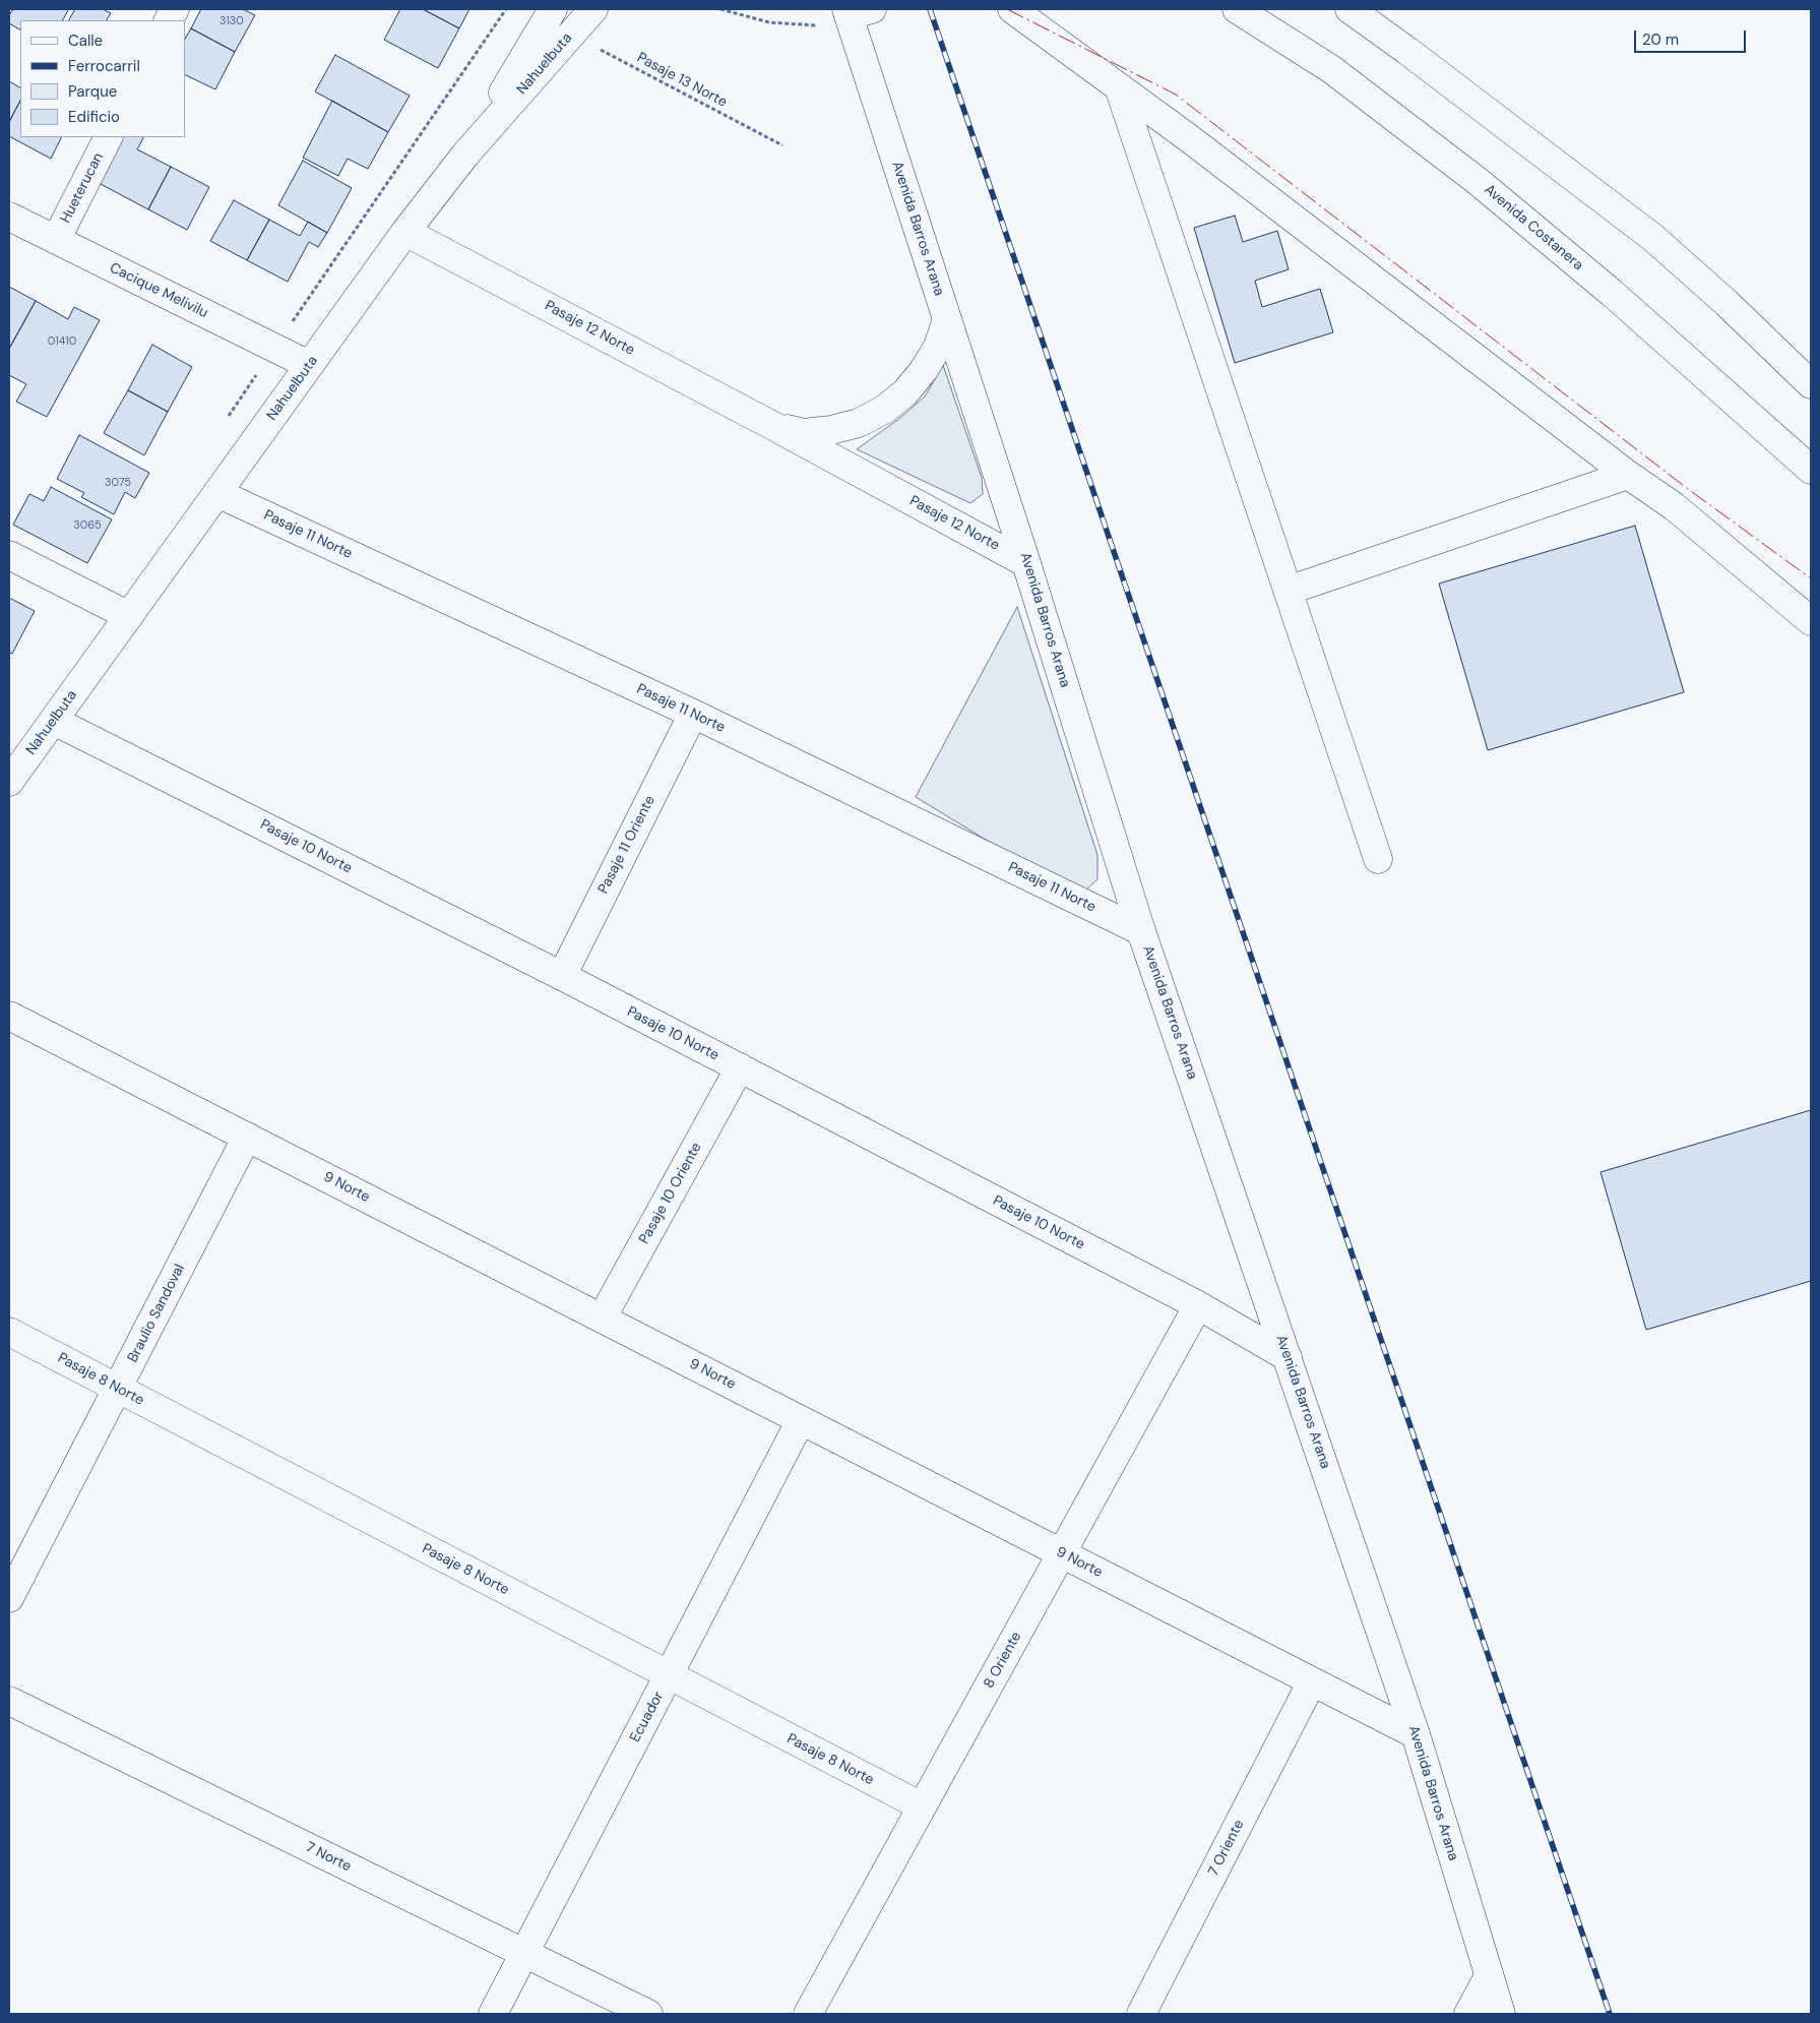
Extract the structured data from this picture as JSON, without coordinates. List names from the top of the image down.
{
  "streets": {
    "street": [
      "Nahuelbuta",
      "Hueterucan",
      "Avenida Costanera",
      "Avenida Barros Arana",
      "Cacique Melivilu",
      "Pasaje 12 Norte",
      "Pasaje 11 Norte",
      "Pasaje 11 Oriente",
      "Pasaje 10 Norte",
      "9 Norte",
      "Pasaje 10 Oriente",
      "Braulio Sandoval",
      "Pasaje 8 Norte",
      "8 Oriente",
      "Ecuador",
      "7 Oriente",
      "7 Norte"
    ],
    "path": ["Pasaje 13 Norte"]
  },
  "crossings": [
    ["Nahuelbuta", "Pasaje 13 Norte"],
    ["Nahuelbuta", "Cacique Melivilu"],
    ["Nahuelbuta", "Pasaje 12 Norte"],
    ["Nahuelbuta", "Pasaje 11 Norte"],
    ["Nahuelbuta", "Pasaje 10 Norte"],
    ["Hueterucan", "Cacique Melivilu"],
    ["Avenida Barros Arana", "Pasaje 12 Norte"],
    ["Avenida Barros Arana", "Pasaje 11 Norte"],
    ["Avenida Barros Arana", "Pasaje 10 Norte"],
    ["Avenida Barros Arana", "9 Norte"],
    ["Pasaje 11 Norte", "Pasaje 11 Oriente"],
    ["Pasaje 11 Oriente", "Pasaje 10 Norte"],
    ["Pasaje 10 Norte", "Pasaje 10 Oriente"],
    ["Pasaje 10 Norte", "8 Oriente"],
    ["9 Norte", "Pasaje 10 Oriente"],
    ["9 Norte", "Braulio Sandoval"],
    ["9 Norte", "8 Oriente"],
    ["9 Norte", "Ecuador"],
    ["9 Norte", "7 Oriente"],
    ["Braulio Sandoval", "Pasaje 8 Norte"],
    ["Pasaje 8 Norte", "8 Oriente"],
    ["Pasaje 8 Norte", "Ecuador"],
    ["Ecuador", "7 Norte"]
  ],
  "house_numbers": [
    "3130",
    "01410",
    "3075",
    "3065"
  ],
  "legend": [
    "Calle",
    "Ferrocarril",
    "Parque",
    "Edificio"
  ],
  "scale_bar": "20 m"
}
